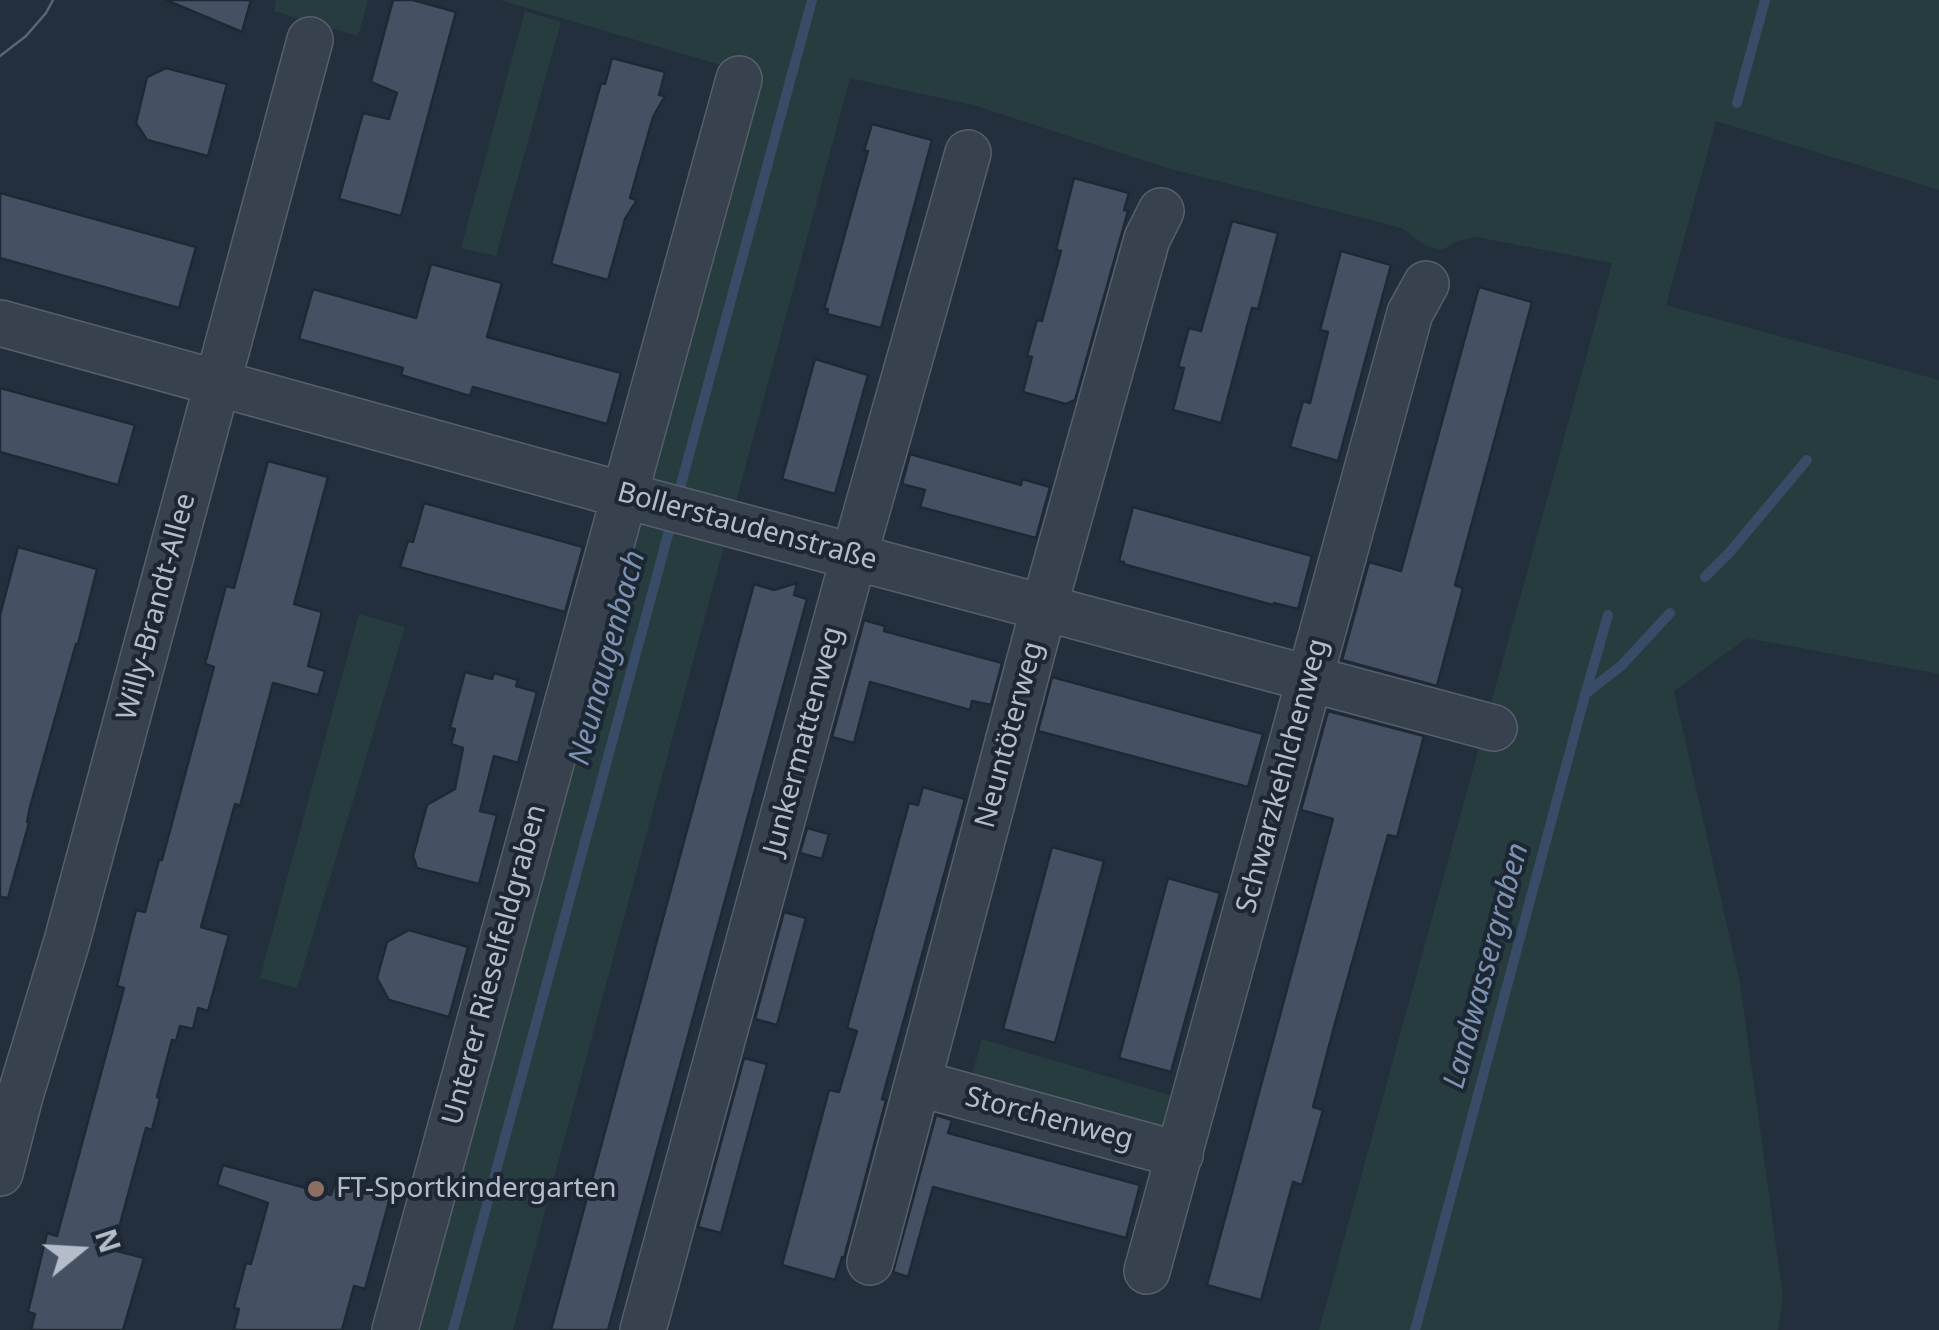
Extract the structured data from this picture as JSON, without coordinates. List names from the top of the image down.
{
  "streets": {
    "street": [
      "Bollerstaudenstraße",
      "Willy-Brandt-Allee",
      "Neuntöterweg",
      "Junkermattenweg",
      "Schwarzkehlchenweg",
      "Unterer Rieselfeldgraben",
      "Storchenweg"
    ]
  },
  "crossings": [
    ["Bollerstaudenstraße", "Willy-Brandt-Allee"],
    ["Bollerstaudenstraße", "Neuntöterweg"],
    ["Bollerstaudenstraße", "Junkermattenweg"],
    ["Bollerstaudenstraße", "Schwarzkehlchenweg"],
    ["Bollerstaudenstraße", "Unterer Rieselfeldgraben"],
    ["Neuntöterweg", "Storchenweg"],
    ["Schwarzkehlchenweg", "Storchenweg"]
  ],
  "water": ["Neunaugenbach", "Landwassergraben"],
  "places": ["FT-Sportkindergarten"],
  "north": "right"
}
